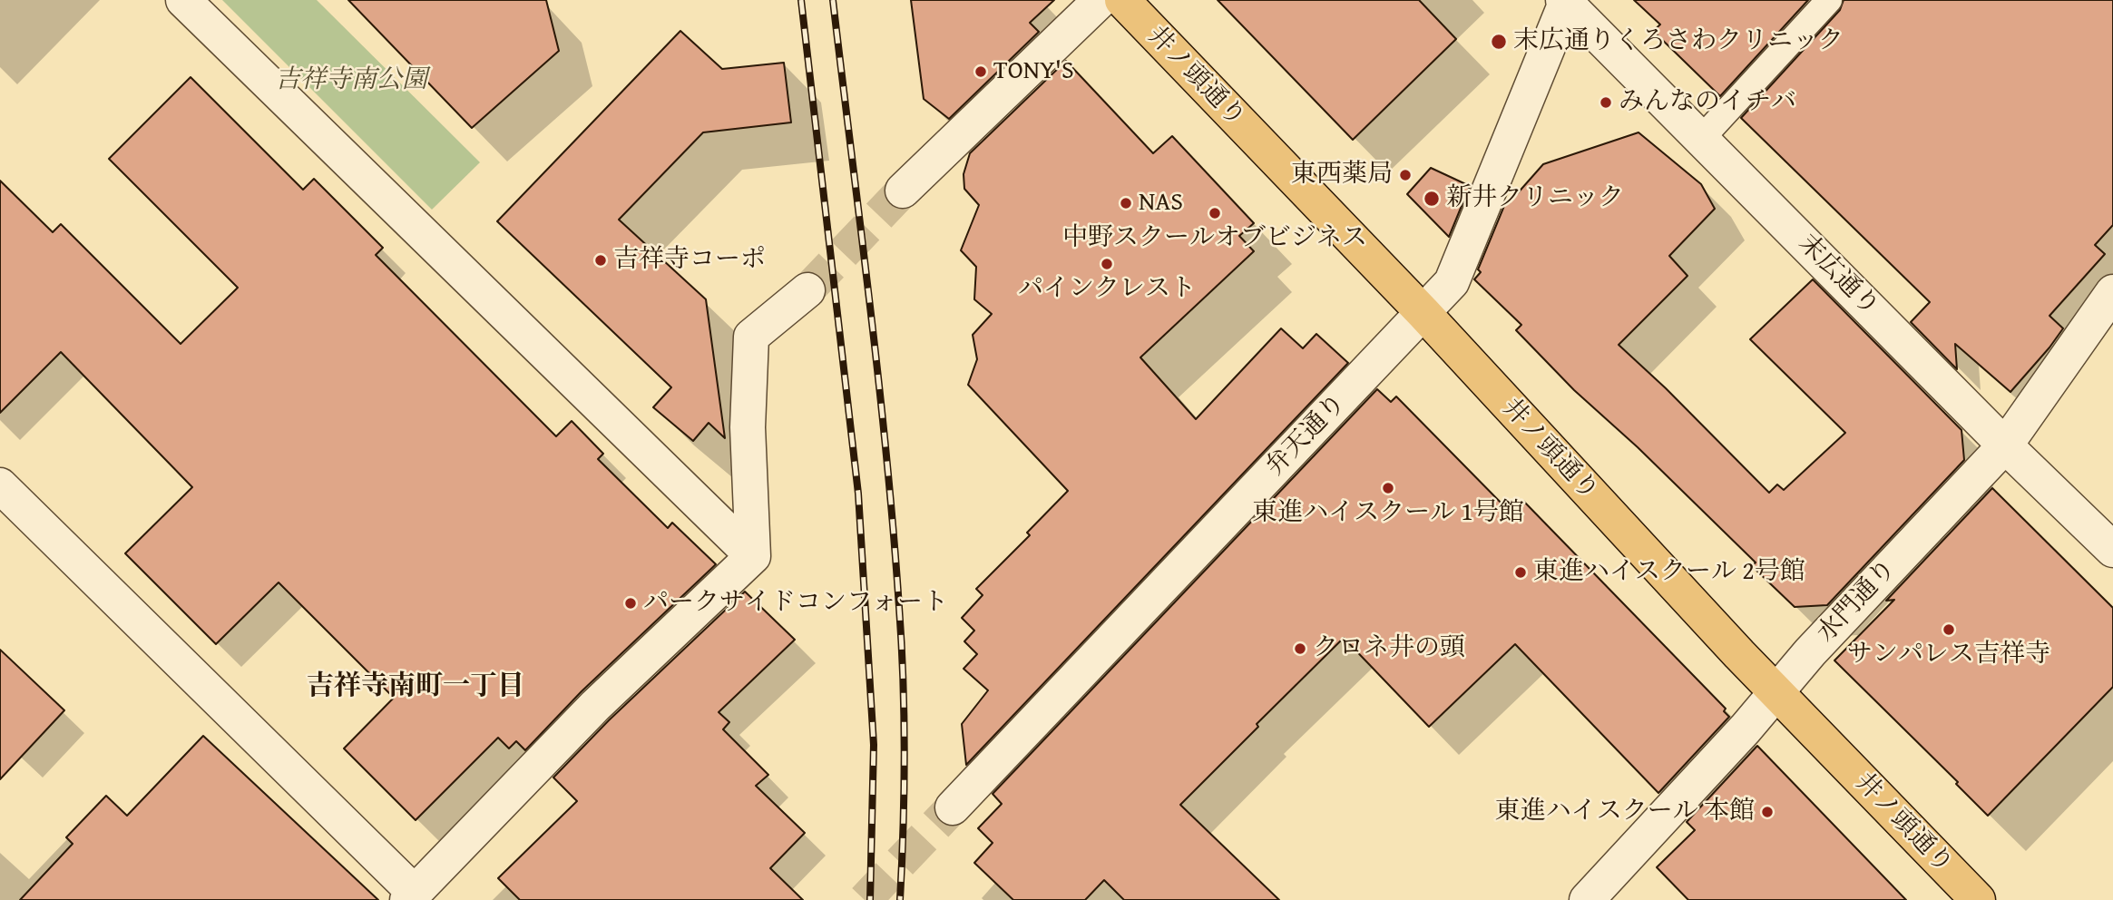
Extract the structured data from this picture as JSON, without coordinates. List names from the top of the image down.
{
  "streets": {
    "main road": ["井ノ頭通り"],
    "street": ["末広通り", "弁天通り", "水門通り"]
  },
  "crossings": [
    ["井ノ頭通り", "弁天通り"],
    ["井ノ頭通り", "水門通り"],
    ["末広通り", "弁天通り"],
    ["末広通り", "水門通り"]
  ],
  "districts": ["吉祥寺南町一丁目"],
  "parks": ["吉祥寺南公園"],
  "places": [
    "末広通りくろさわクリニック",
    "TONY'S",
    "みんなのイチバ",
    "東西薬局",
    "新井クリニック",
    "NAS",
    "中野スクールオブビジネス",
    "吉祥寺コーポ",
    "パインクレスト",
    "東進ハイスクール 1号館",
    "東進ハイスクール 2号館",
    "パークサイドコンフォート",
    "サンパレス吉祥寺",
    "クロネ井の頭",
    "東進ハイスクール 本館"
  ]
}
